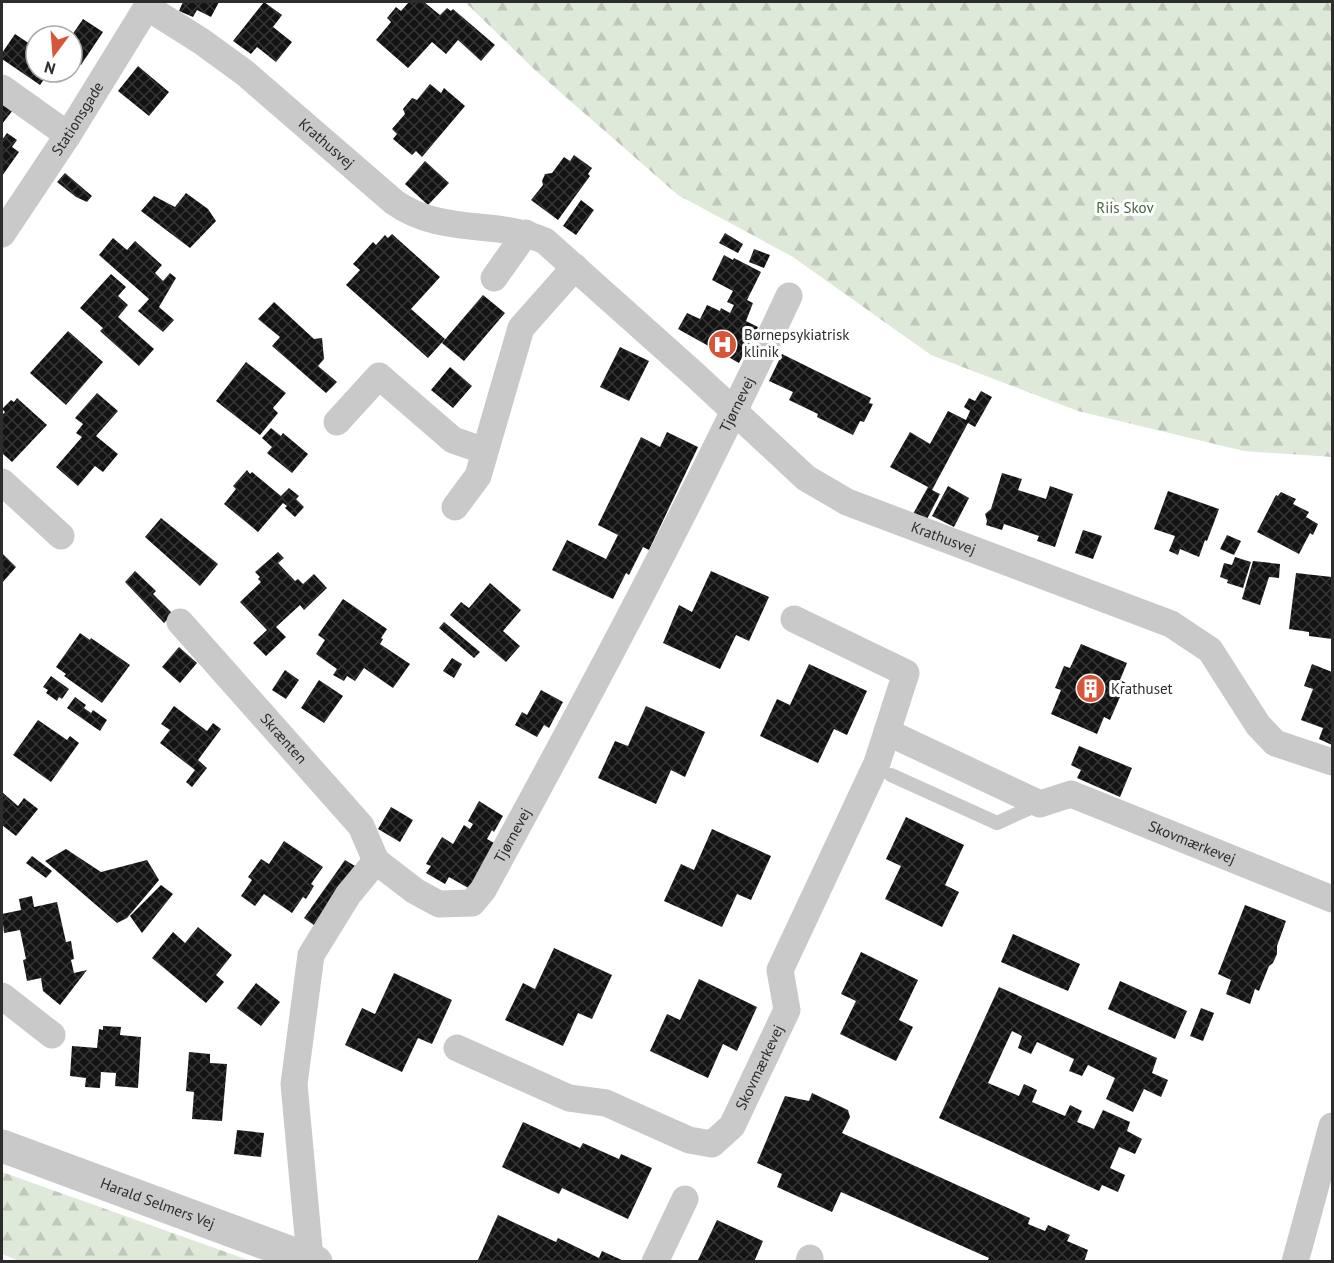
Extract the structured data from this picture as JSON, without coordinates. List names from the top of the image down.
{
  "streets": {
    "street": [
      "Stationsgade",
      "Krathusvej",
      "Tjørnevej",
      "Skrænten",
      "Skovmærkevej",
      "Harald Selmers Vej"
    ]
  },
  "crossings": [
    ["Stationsgade", "Krathusvej"],
    ["Krathusvej", "Tjørnevej"],
    ["Tjørnevej", "Skrænten"]
  ],
  "parks": ["Riis Skov"],
  "places": {
    "hospital": ["Børnepsykiatrisk klinik"],
    "building": ["Krathuset"]
  },
  "north": "bottom"
}
